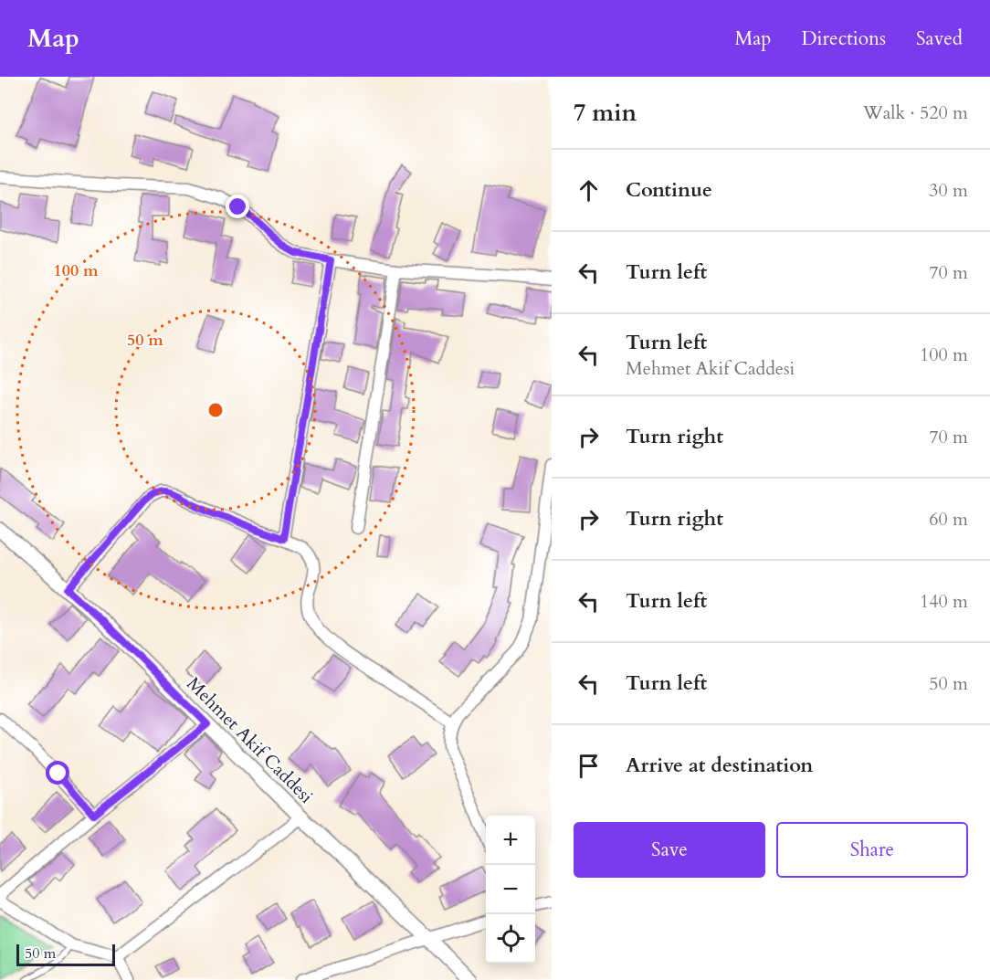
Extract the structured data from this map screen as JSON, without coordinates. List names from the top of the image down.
{
  "streets": {
    "street": ["Mehmet Akif Caddesi"]
  },
  "scale_bar": "50 m",
  "page": {
    "header": "Map",
    "nav": ["Map", "Directions", "Saved"],
    "heading": ["7 min", "Walk · 520 m"],
    "list": [
      ["Continue", "30 m"],
      ["Turn left", "70 m"],
      ["Turn left", "Mehmet Akif Caddesi", "100 m"],
      ["Turn right", "70 m"],
      ["Turn right", "60 m"],
      ["Turn left", "140 m"],
      ["Turn left", "50 m"],
      "Arrive at destination"
    ],
    "buttons": ["Save", "Share"],
    "map_buttons": ["+", "−"],
    "scale": "50 m"
  },
  "rings": ["100 m", "50 m"]
}
